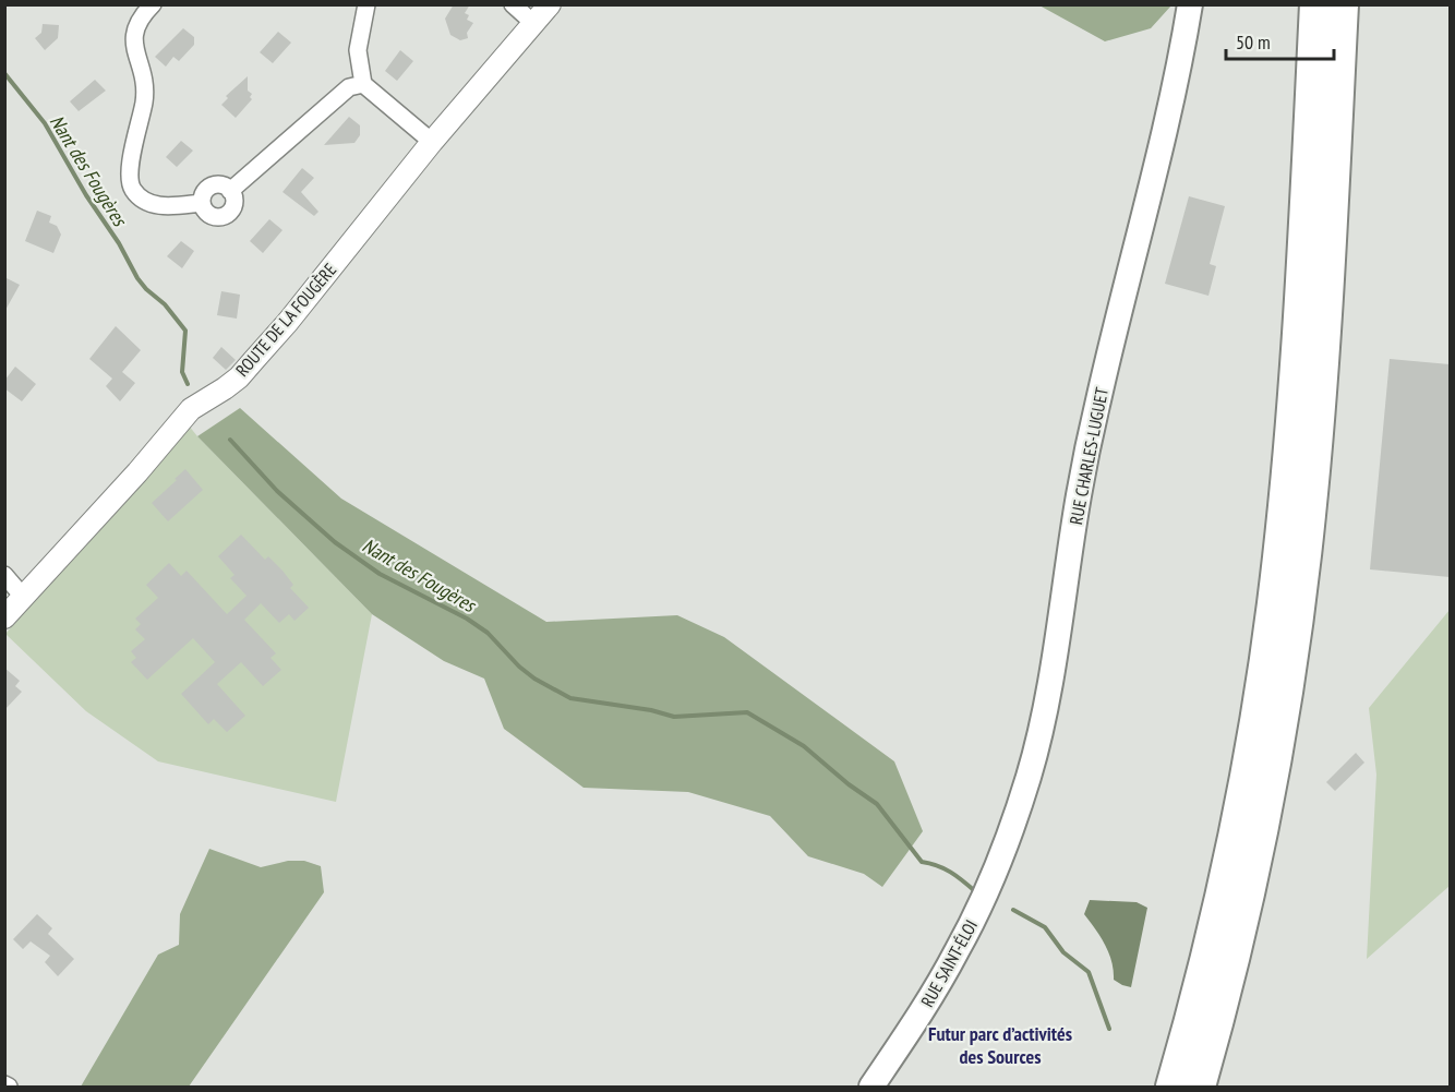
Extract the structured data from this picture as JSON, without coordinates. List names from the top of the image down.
{
  "streets": {
    "main road": ["RUE CHARLES-LUGUET", "RUE SAINT-ÉLOI"],
    "street": ["ROUTE DE LA FOUGÈRE"]
  },
  "crossings": [
    ["RUE CHARLES-LUGUET", "RUE SAINT-ÉLOI"]
  ],
  "districts": ["Futur parc d’activités des Sources"],
  "water": ["Nant des Fougères"],
  "scale_bar": "50 m"
}
